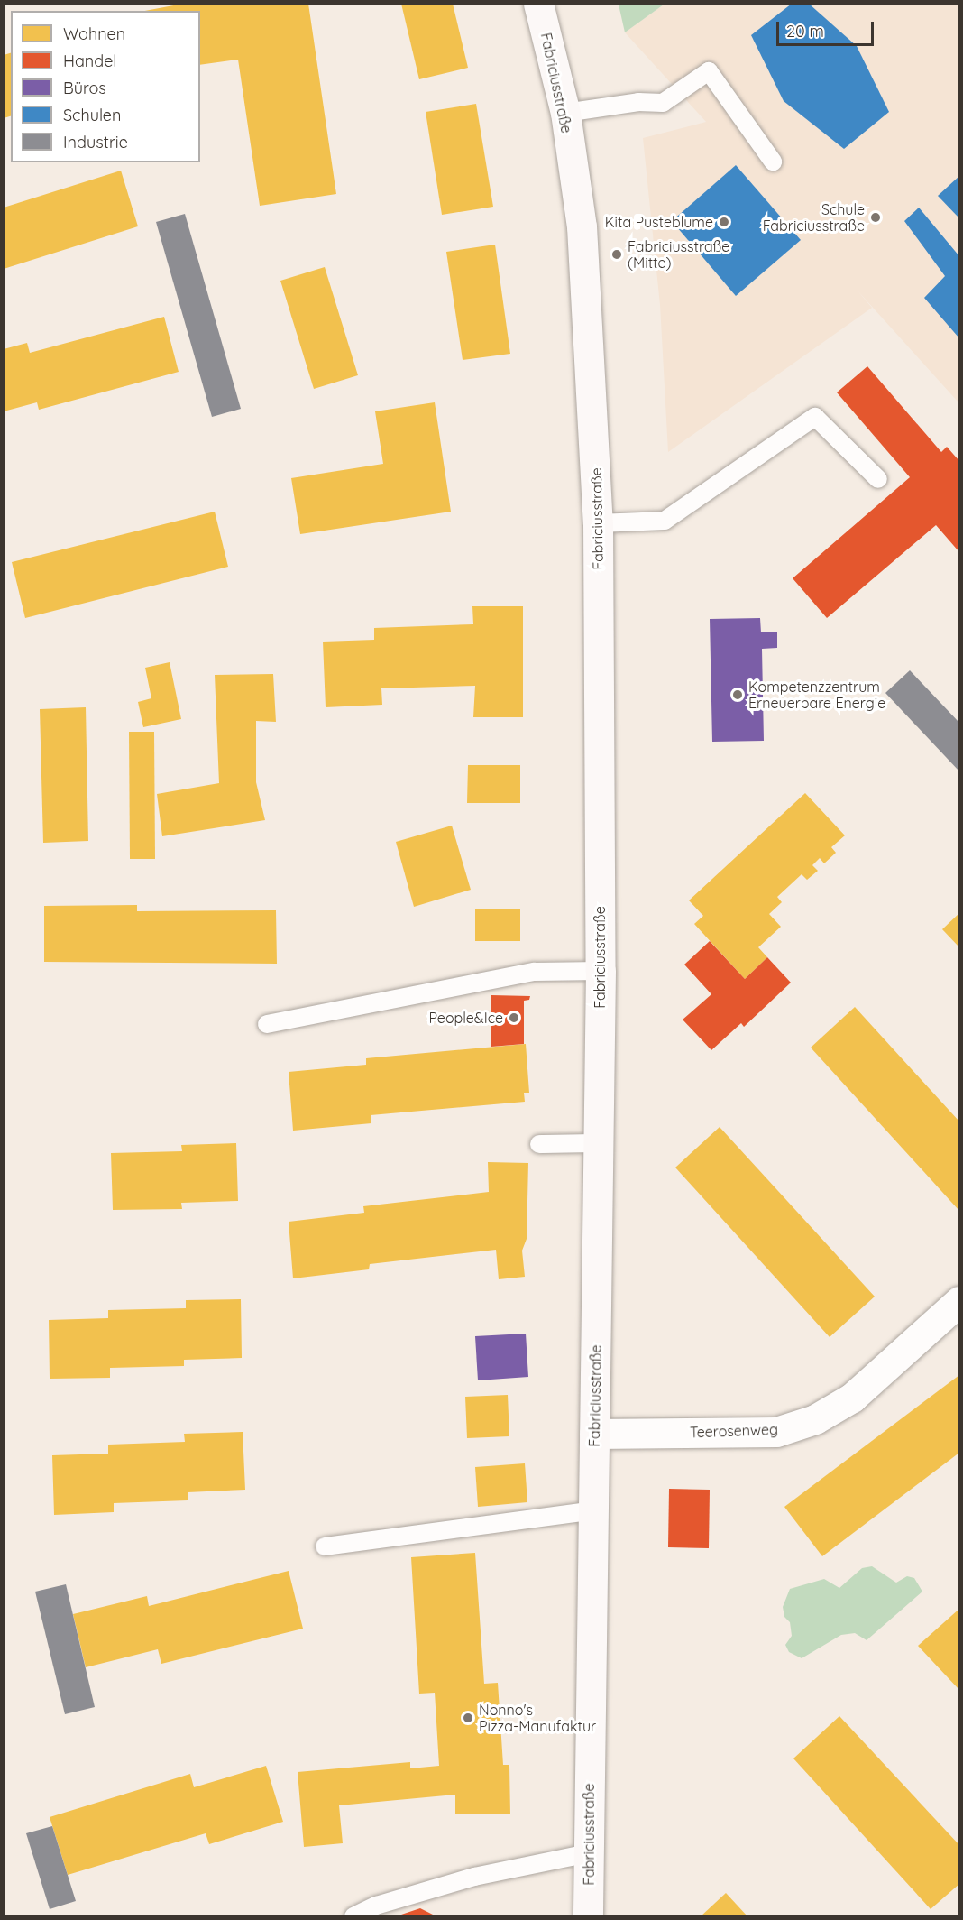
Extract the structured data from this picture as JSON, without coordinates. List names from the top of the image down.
{
  "streets": {
    "street": ["Fabriciusstraße", "Teerosenweg"]
  },
  "crossings": [
    ["Fabriciusstraße", "Teerosenweg"]
  ],
  "places": [
    "Schule Fabriciusstraße",
    "Kita Pusteblume",
    "Fabriciusstraße (Mitte)",
    "Kompetenzzentrum Erneuerbare Energie",
    "People&Ice",
    "Nonno's Pizza-Manufaktur"
  ],
  "legend": [
    "Wohnen",
    "Handel",
    "Büros",
    "Schulen",
    "Industrie"
  ],
  "scale_bar": "20 m"
}
